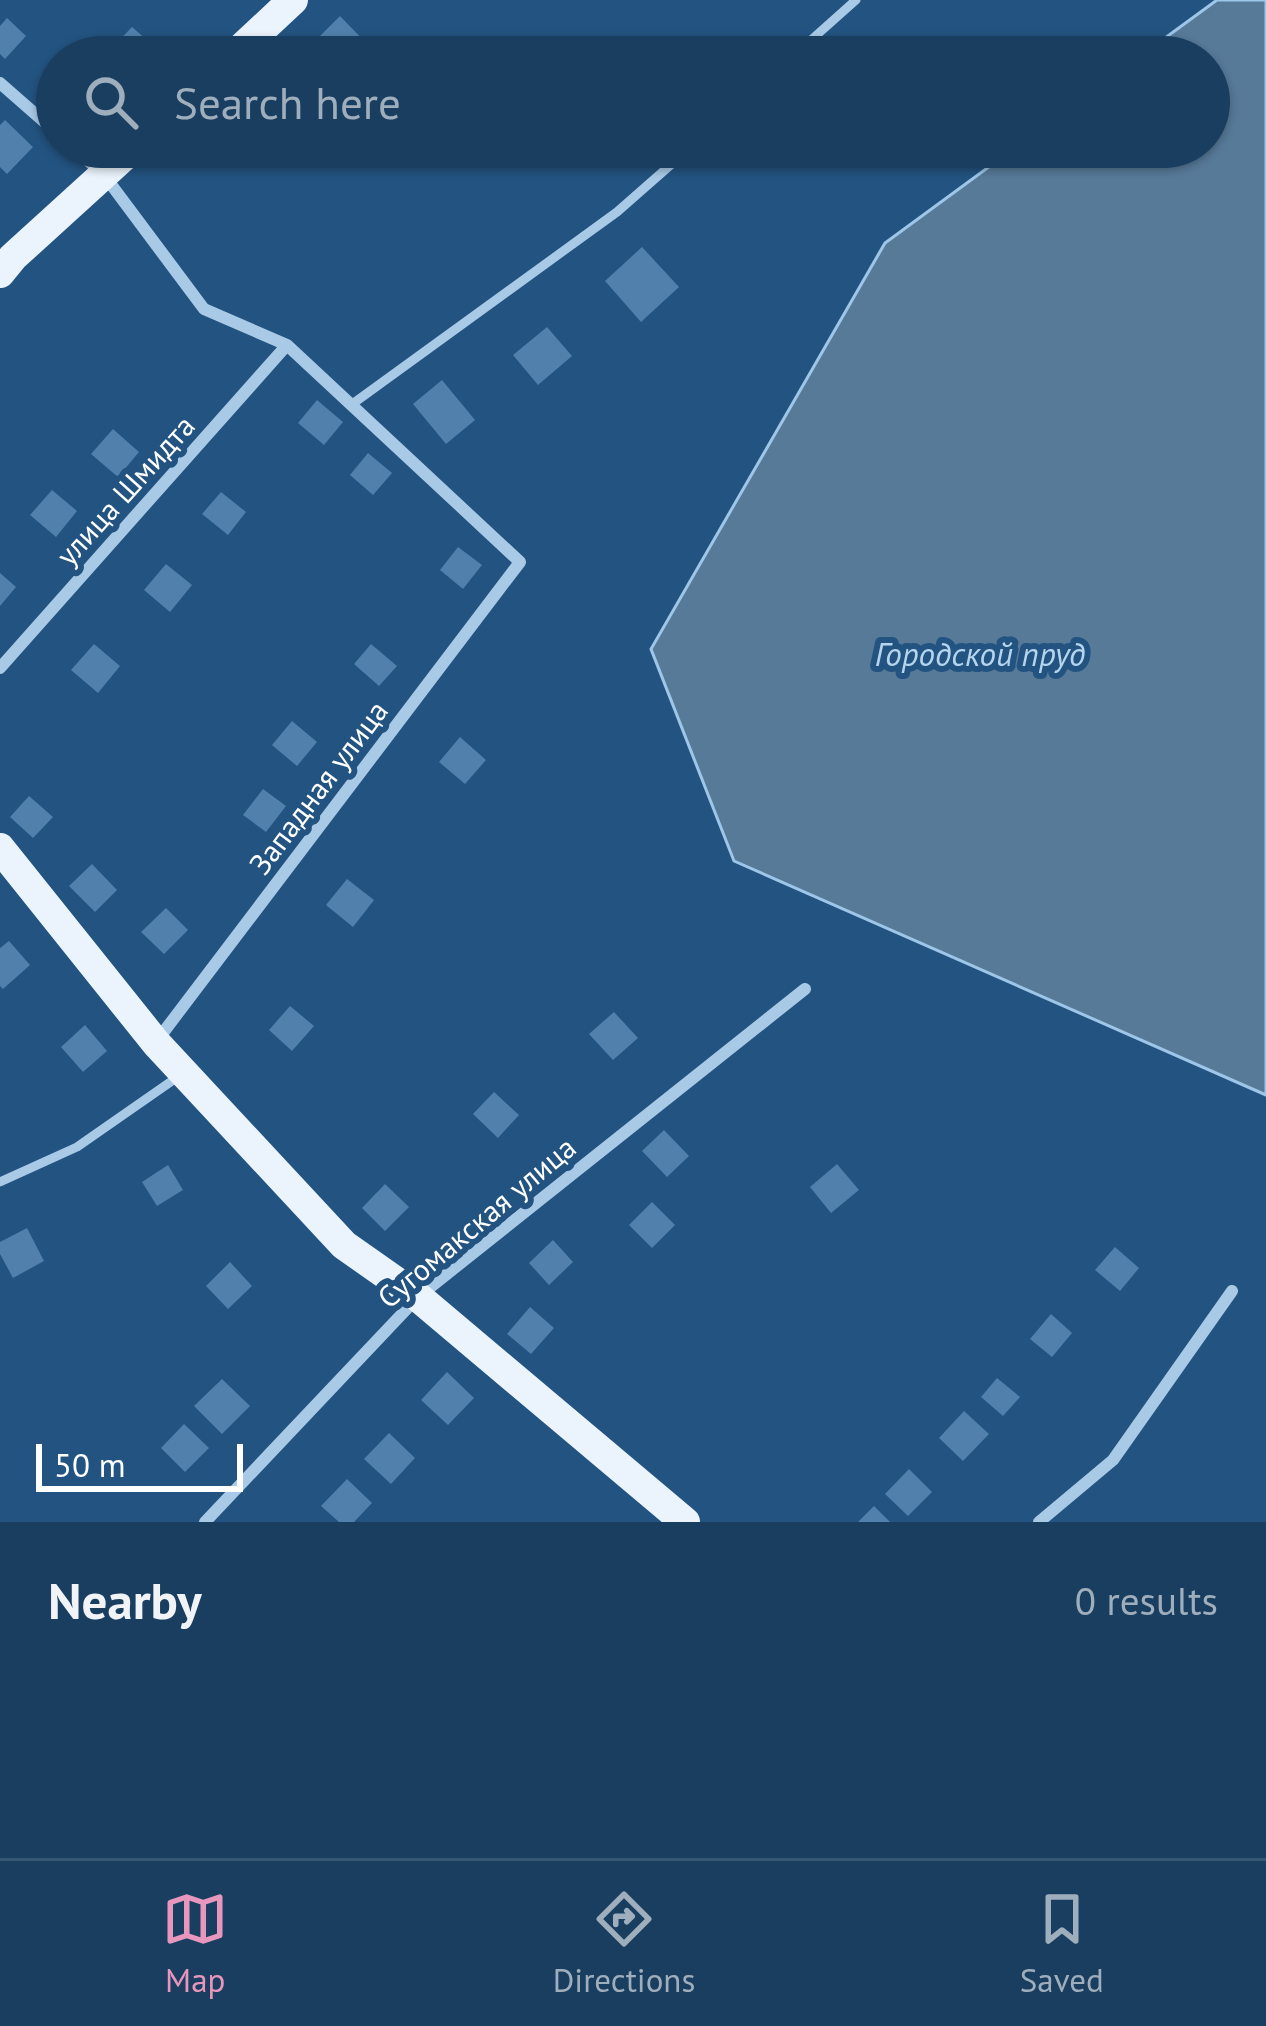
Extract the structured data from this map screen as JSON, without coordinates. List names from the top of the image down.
{
  "streets": {
    "street": ["улица Шмидта", "Западная улица", "Сугомакская улица"]
  },
  "water": ["Городской пруд"],
  "scale_bar": "50 m",
  "page": {
    "search": "Search here",
    "scale": "50 m",
    "heading": ["Nearby", "0 results"],
    "nav": ["Map", "Directions", "Saved"]
  }
}
